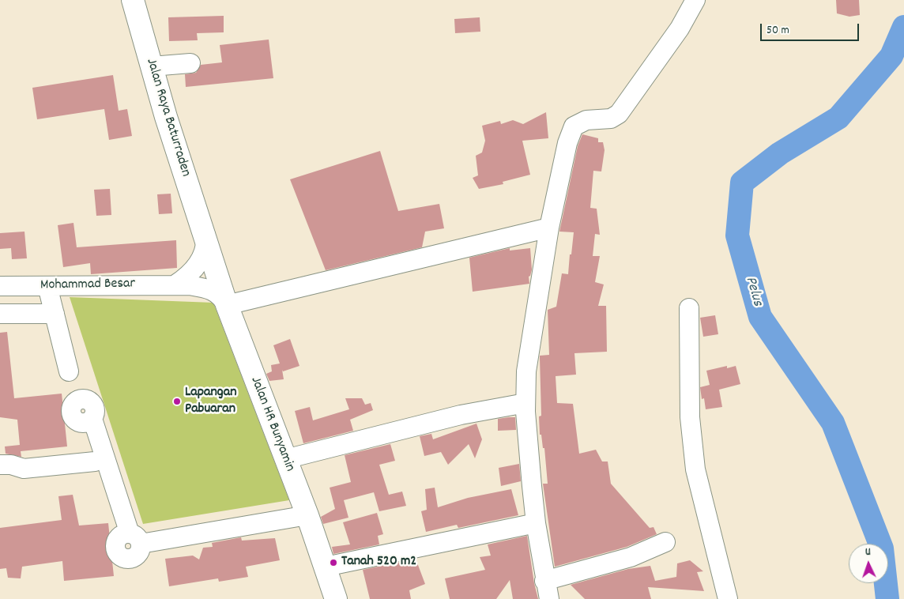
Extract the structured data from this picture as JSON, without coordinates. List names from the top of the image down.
{
  "streets": {
    "main road": ["Jalan Raya Baturraden", "Jalan HR Bunyamin"],
    "street": ["Mohammad Besar"]
  },
  "crossings": [
    ["Jalan Raya Baturraden", "Mohammad Besar"],
    ["Jalan Raya Baturraden", "Jalan HR Bunyamin"],
    ["Mohammad Besar", "Jalan HR Bunyamin"]
  ],
  "water": ["Pelus"],
  "places": ["Lapangan Pabuaran", "Tanah 520 m2"],
  "scale_bar": "50 m",
  "north": "top"
}
